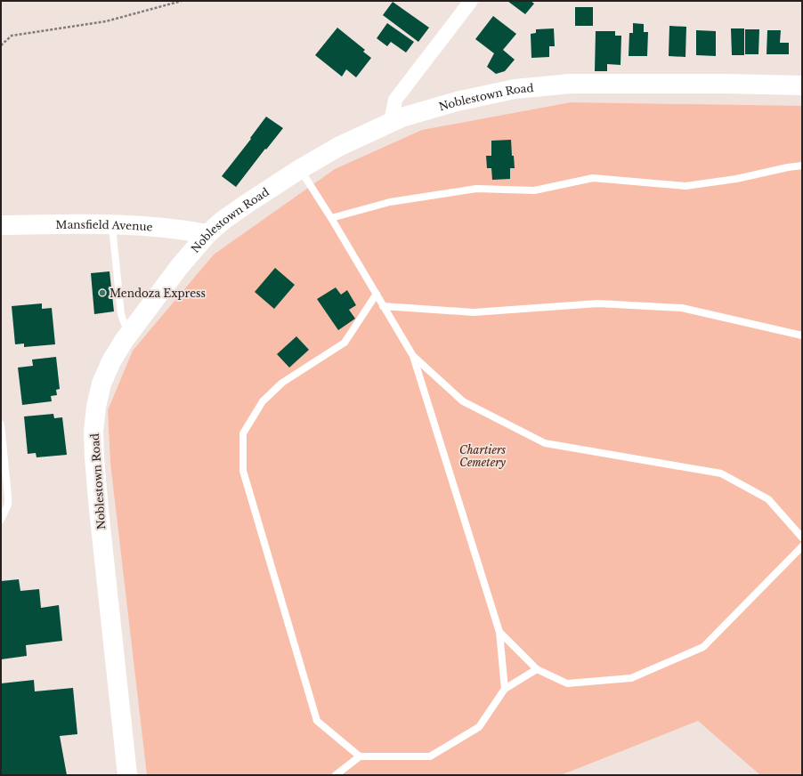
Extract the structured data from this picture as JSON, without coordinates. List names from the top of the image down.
{
  "streets": {
    "main road": ["Noblestown Road", "Mansfield Avenue"]
  },
  "crossings": [
    ["Noblestown Road", "Mansfield Avenue"]
  ],
  "parks": ["Chartiers Cemetery"],
  "places": ["Mendoza Express"]
}
